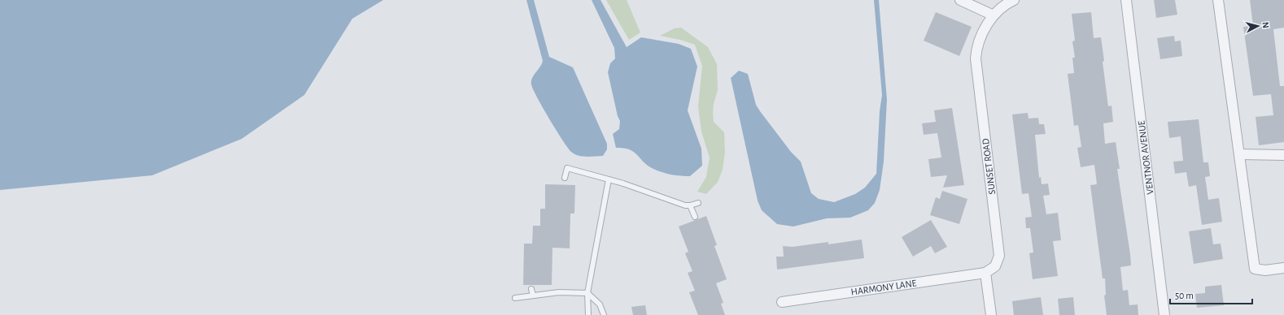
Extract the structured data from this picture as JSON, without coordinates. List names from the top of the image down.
{
  "streets": {
    "street": ["VENTNOR AVENUE", "SUNSET ROAD", "HARMONY LANE"]
  },
  "crossings": [
    ["SUNSET ROAD", "HARMONY LANE"]
  ],
  "scale_bar": "50 m",
  "north": "right"
}
